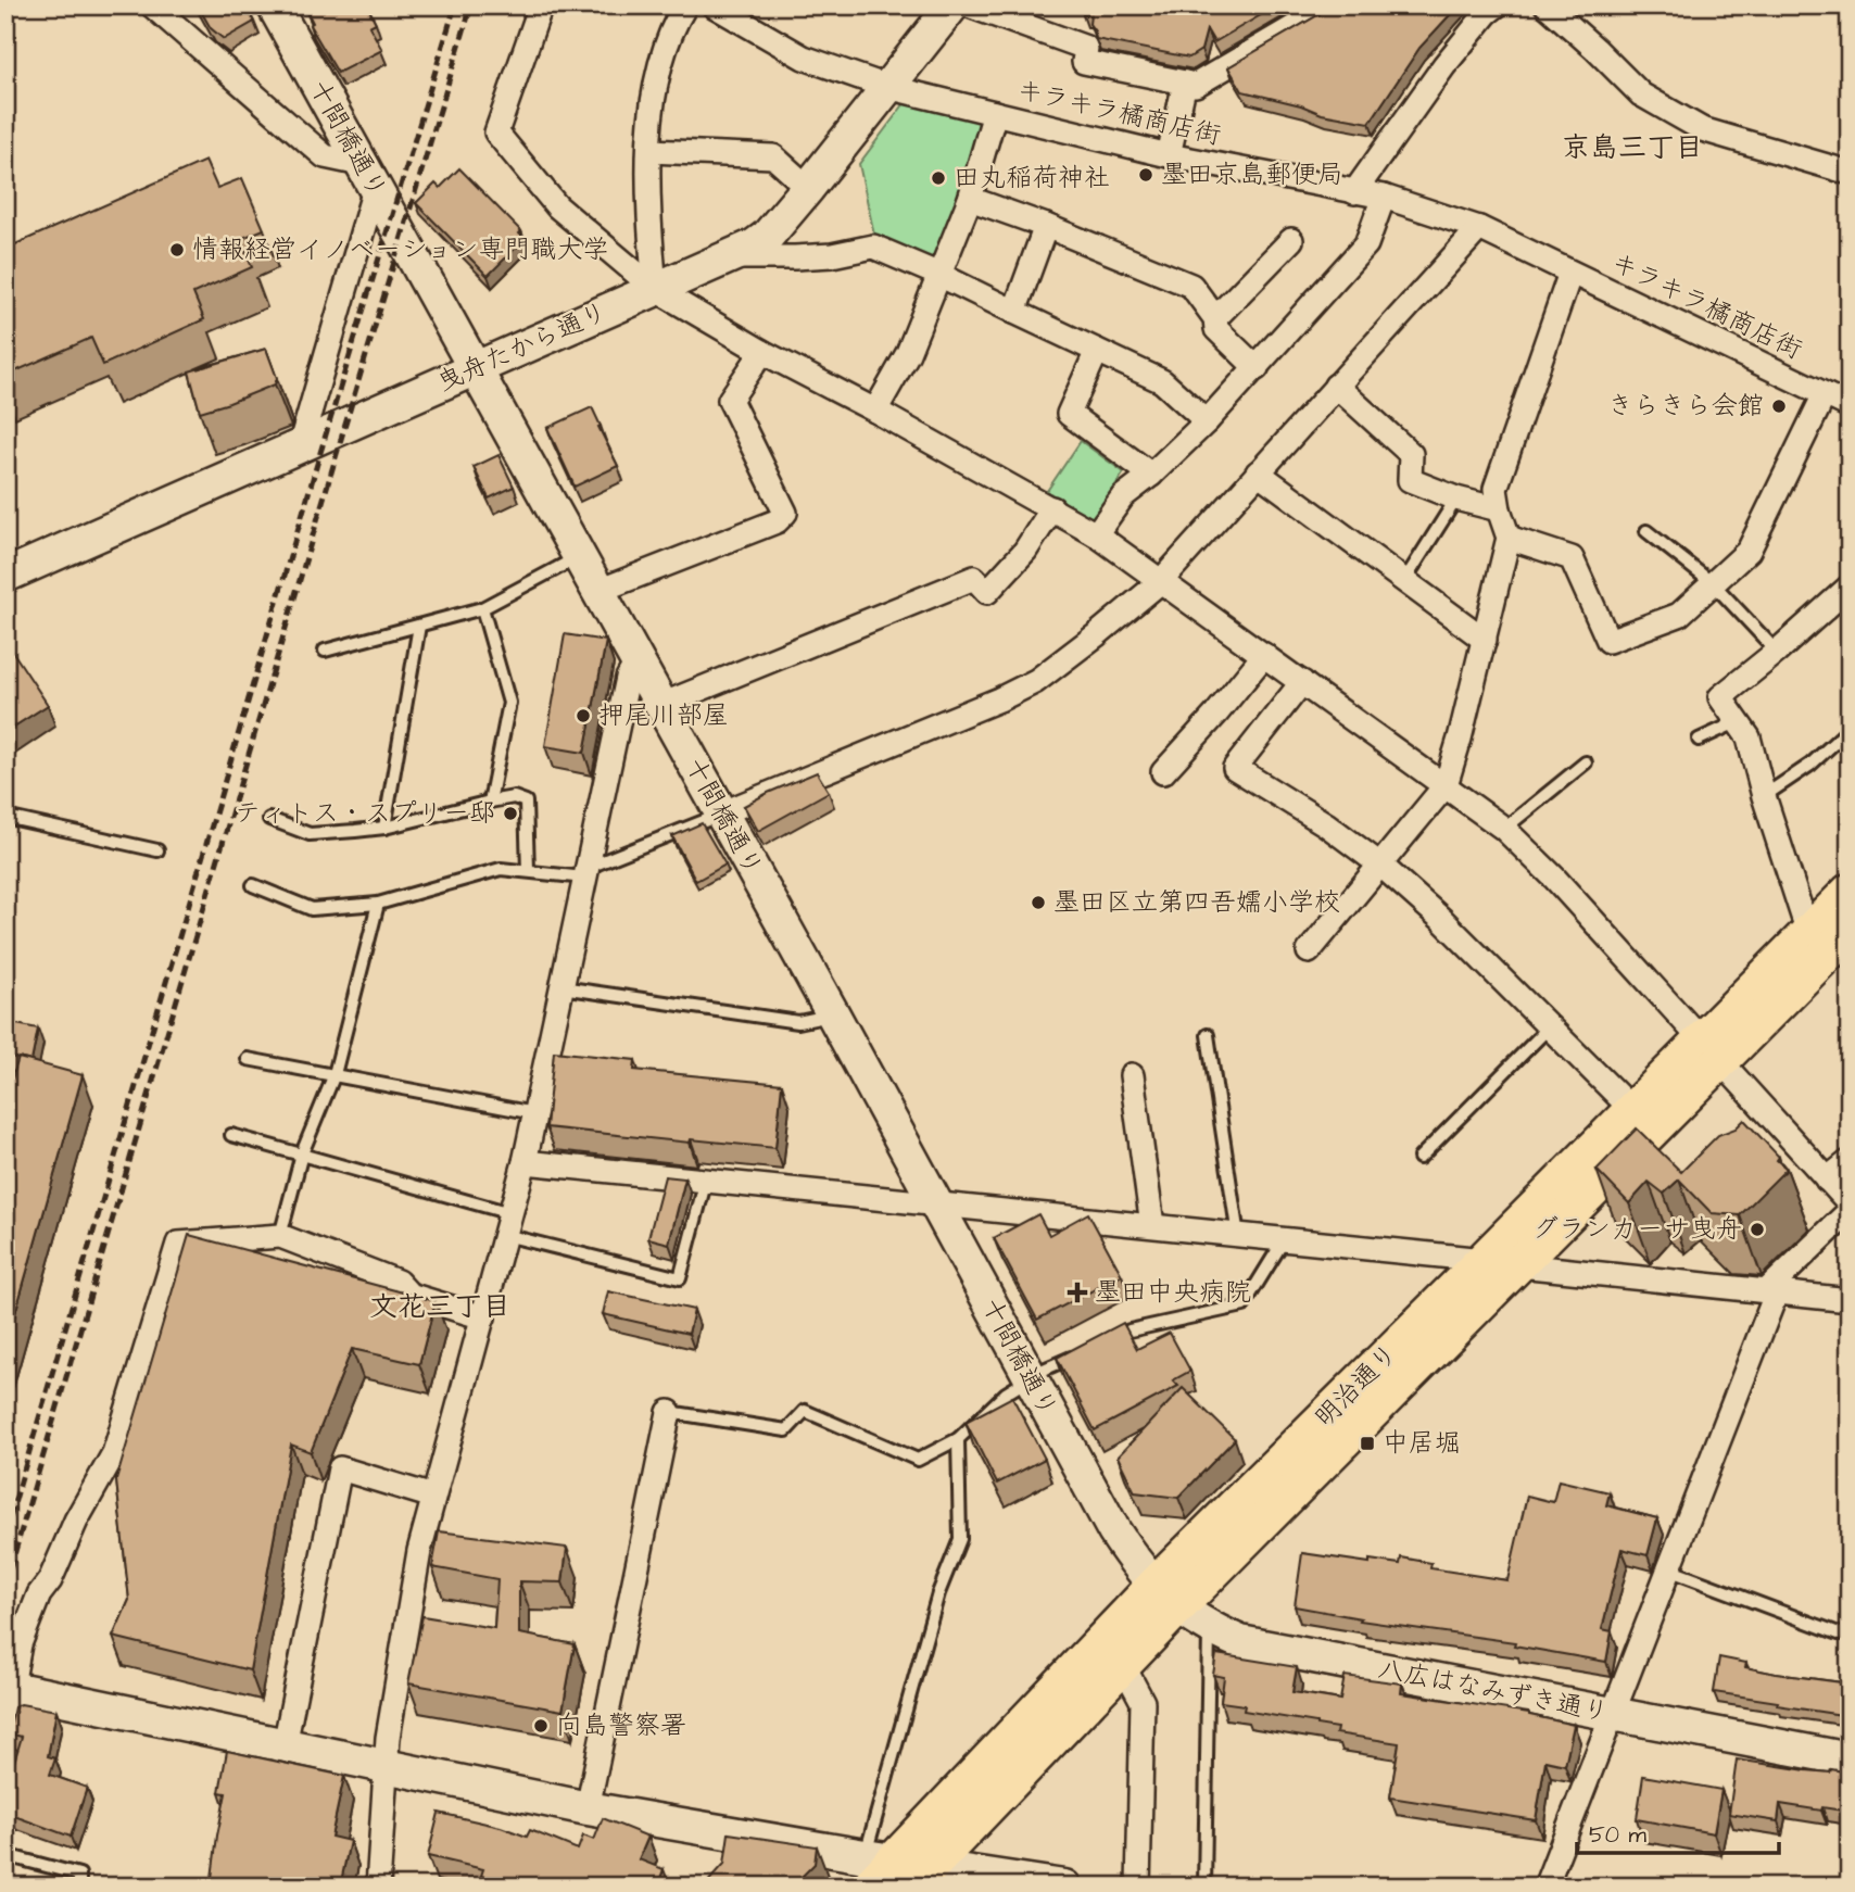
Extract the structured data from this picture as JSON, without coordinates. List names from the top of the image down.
{
  "streets": {
    "main road": ["明治通り"],
    "street": [
      "キラキラ橘商店街",
      "十間橋通り",
      "曳舟たから通り",
      "八広はなみずき通り"
    ]
  },
  "crossings": [
    ["キラキラ橘商店街", "曳舟たから通り"],
    ["十間橋通り", "曳舟たから通り"],
    ["十間橋通り", "明治通り"],
    ["十間橋通り", "八広はなみずき通り"],
    ["明治通り", "八広はなみずき通り"]
  ],
  "districts": ["京島三丁目", "文花三丁目"],
  "places": {
    "other": [
      "墨田京島郵便局",
      "田丸稲荷神社",
      "情報経営イノベーション専門職大学",
      "きらきら会館",
      "押尾川部屋",
      "ティトス・スプリー邸",
      "墨田区立第四吾嬬小学校",
      "グランカーサ曳舟",
      "向島警察署"
    ],
    "health": ["墨田中央病院"],
    "transit": ["中居堀"]
  },
  "scale_bar": "50 m"
}
